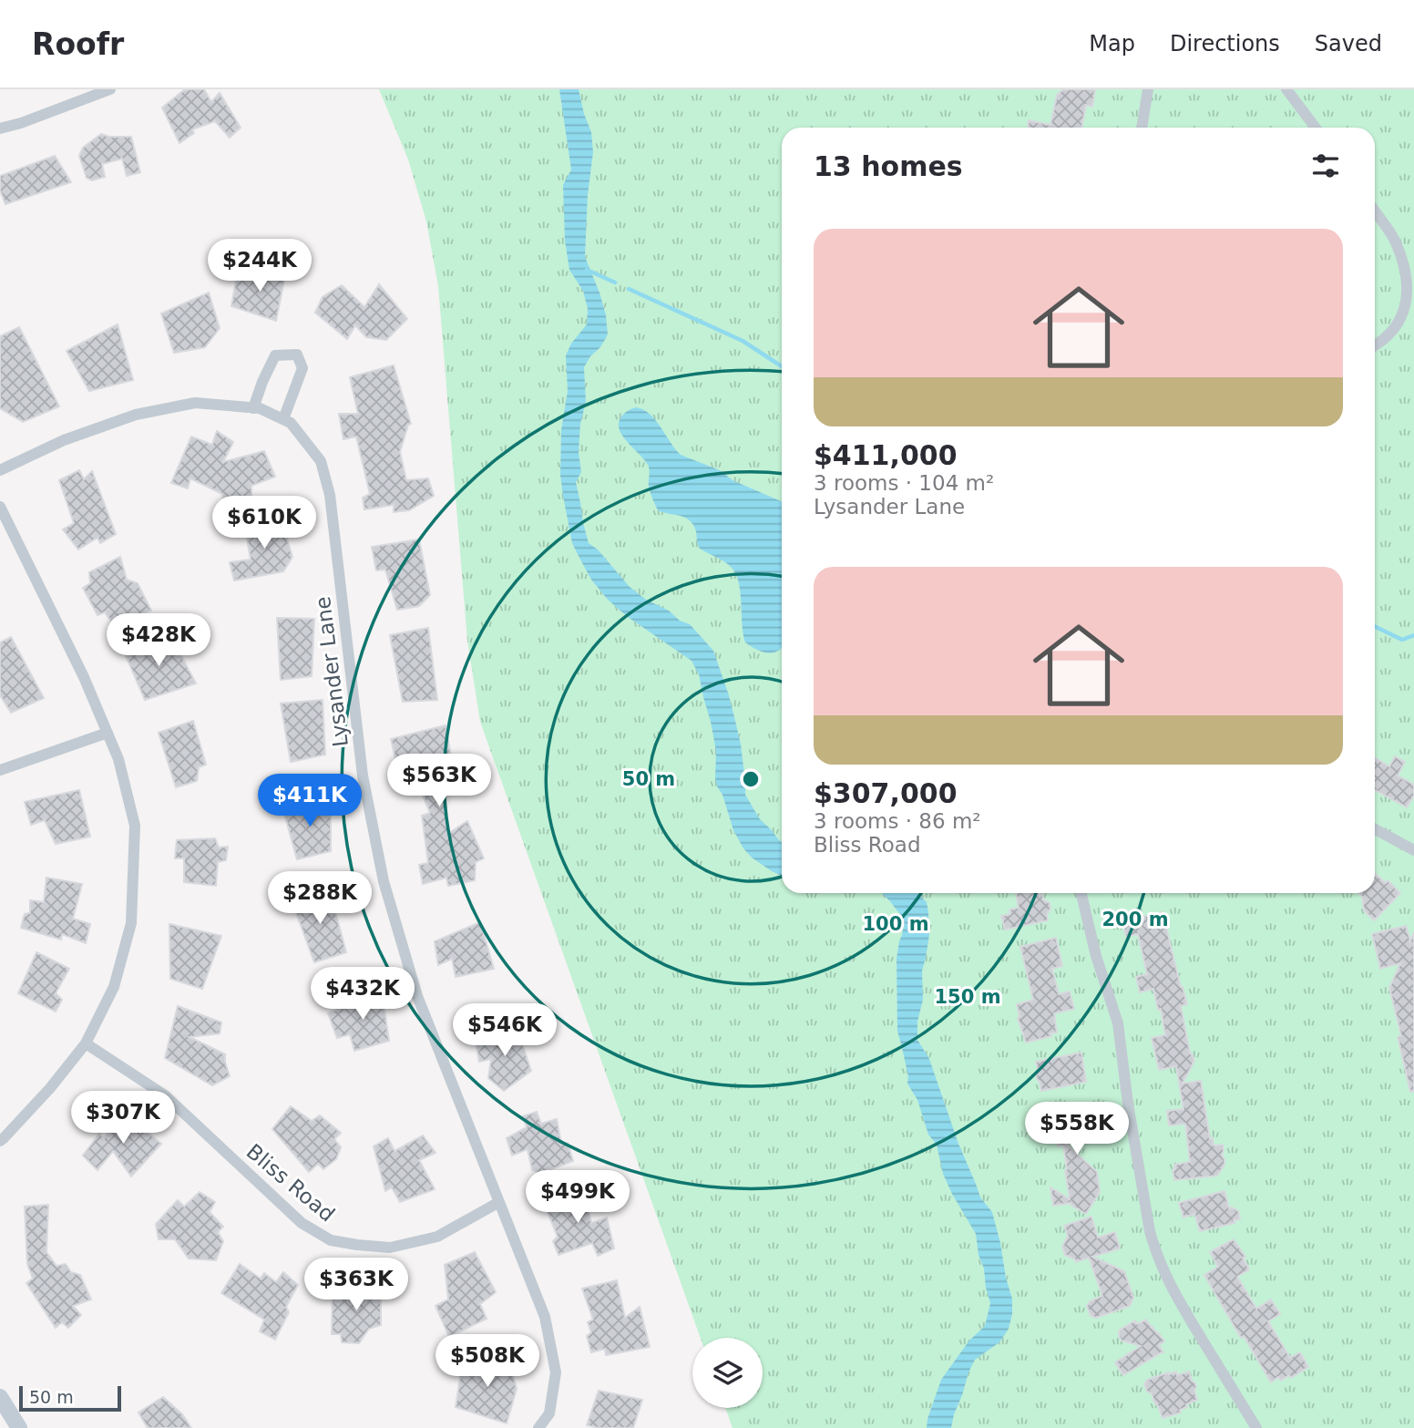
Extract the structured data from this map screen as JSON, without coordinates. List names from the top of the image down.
{
  "streets": {
    "street": ["Lysander Lane", "Bliss Road"]
  },
  "crossings": [
    ["Lysander Lane", "Bliss Road"]
  ],
  "scale_bar": "50 m",
  "page": {
    "header": "Roofr",
    "nav": ["Map", "Directions", "Saved"],
    "heading": "13 homes",
    "list": [
      {
        "name": "$411,000",
        "note": "3 rooms · 104 m² · Lysander Lane"
      },
      {
        "name": "$307,000",
        "note": "3 rooms · 86 m² · Bliss Road"
      }
    ],
    "price": [
      "$244K",
      "$610K",
      "$428K",
      "$563K",
      "$411K",
      "$288K",
      "$432K",
      "$546K",
      "$307K",
      "$558K",
      "$499K",
      "$363K",
      "$508K"
    ],
    "scale": "50 m"
  },
  "rings": [
    "50 m",
    "200 m",
    "100 m",
    "150 m"
  ]
}
